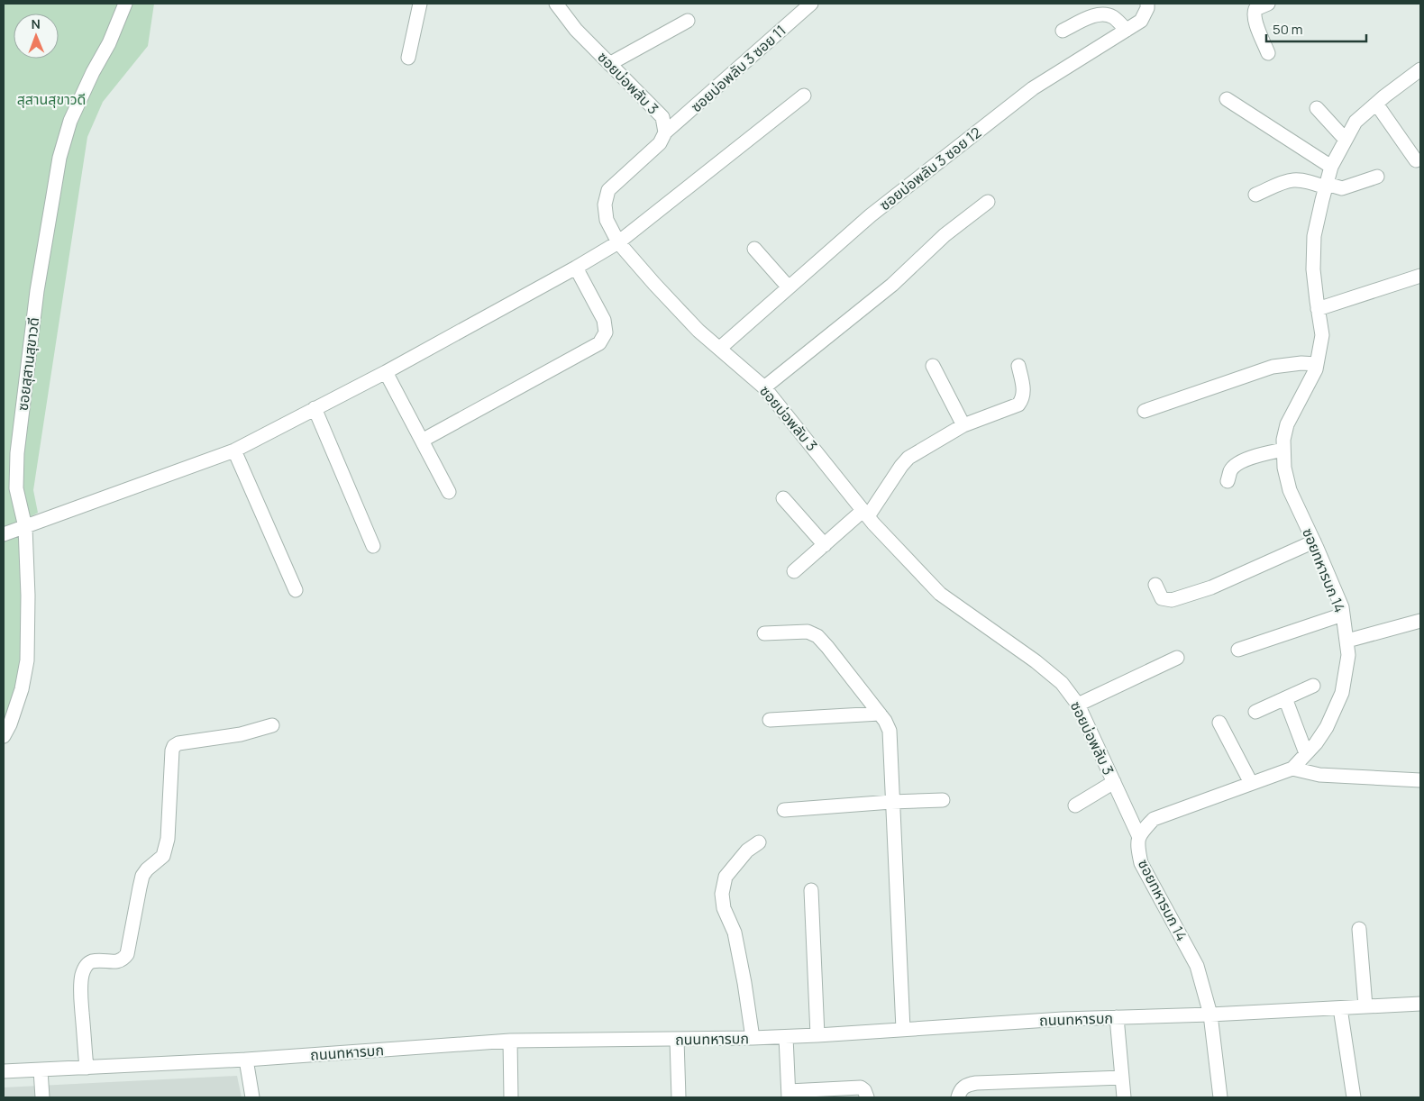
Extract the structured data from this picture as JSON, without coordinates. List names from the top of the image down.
{
  "streets": {
    "street": [
      "ซอยบ่อพลับ 3 ซอย 11",
      "ซอยบ่อพลับ 3",
      "ซอยบ่อพลับ 3 ซอย 12",
      "ซอยสุสานสุขาวดี",
      "ซอยทหารบก 14",
      "ถนนทหารบก"
    ]
  },
  "crossings": [
    ["ซอยบ่อพลับ 3 ซอย 11", "ซอยบ่อพลับ 3"],
    ["ซอยบ่อพลับ 3", "ซอยบ่อพลับ 3 ซอย 12"],
    ["ซอยบ่อพลับ 3", "ซอยทหารบก 14"],
    ["ซอยทหารบก 14", "ถนนทหารบก"]
  ],
  "parks": ["สุสานสุขาวดี"],
  "scale_bar": "50 m",
  "north": "top"
}
